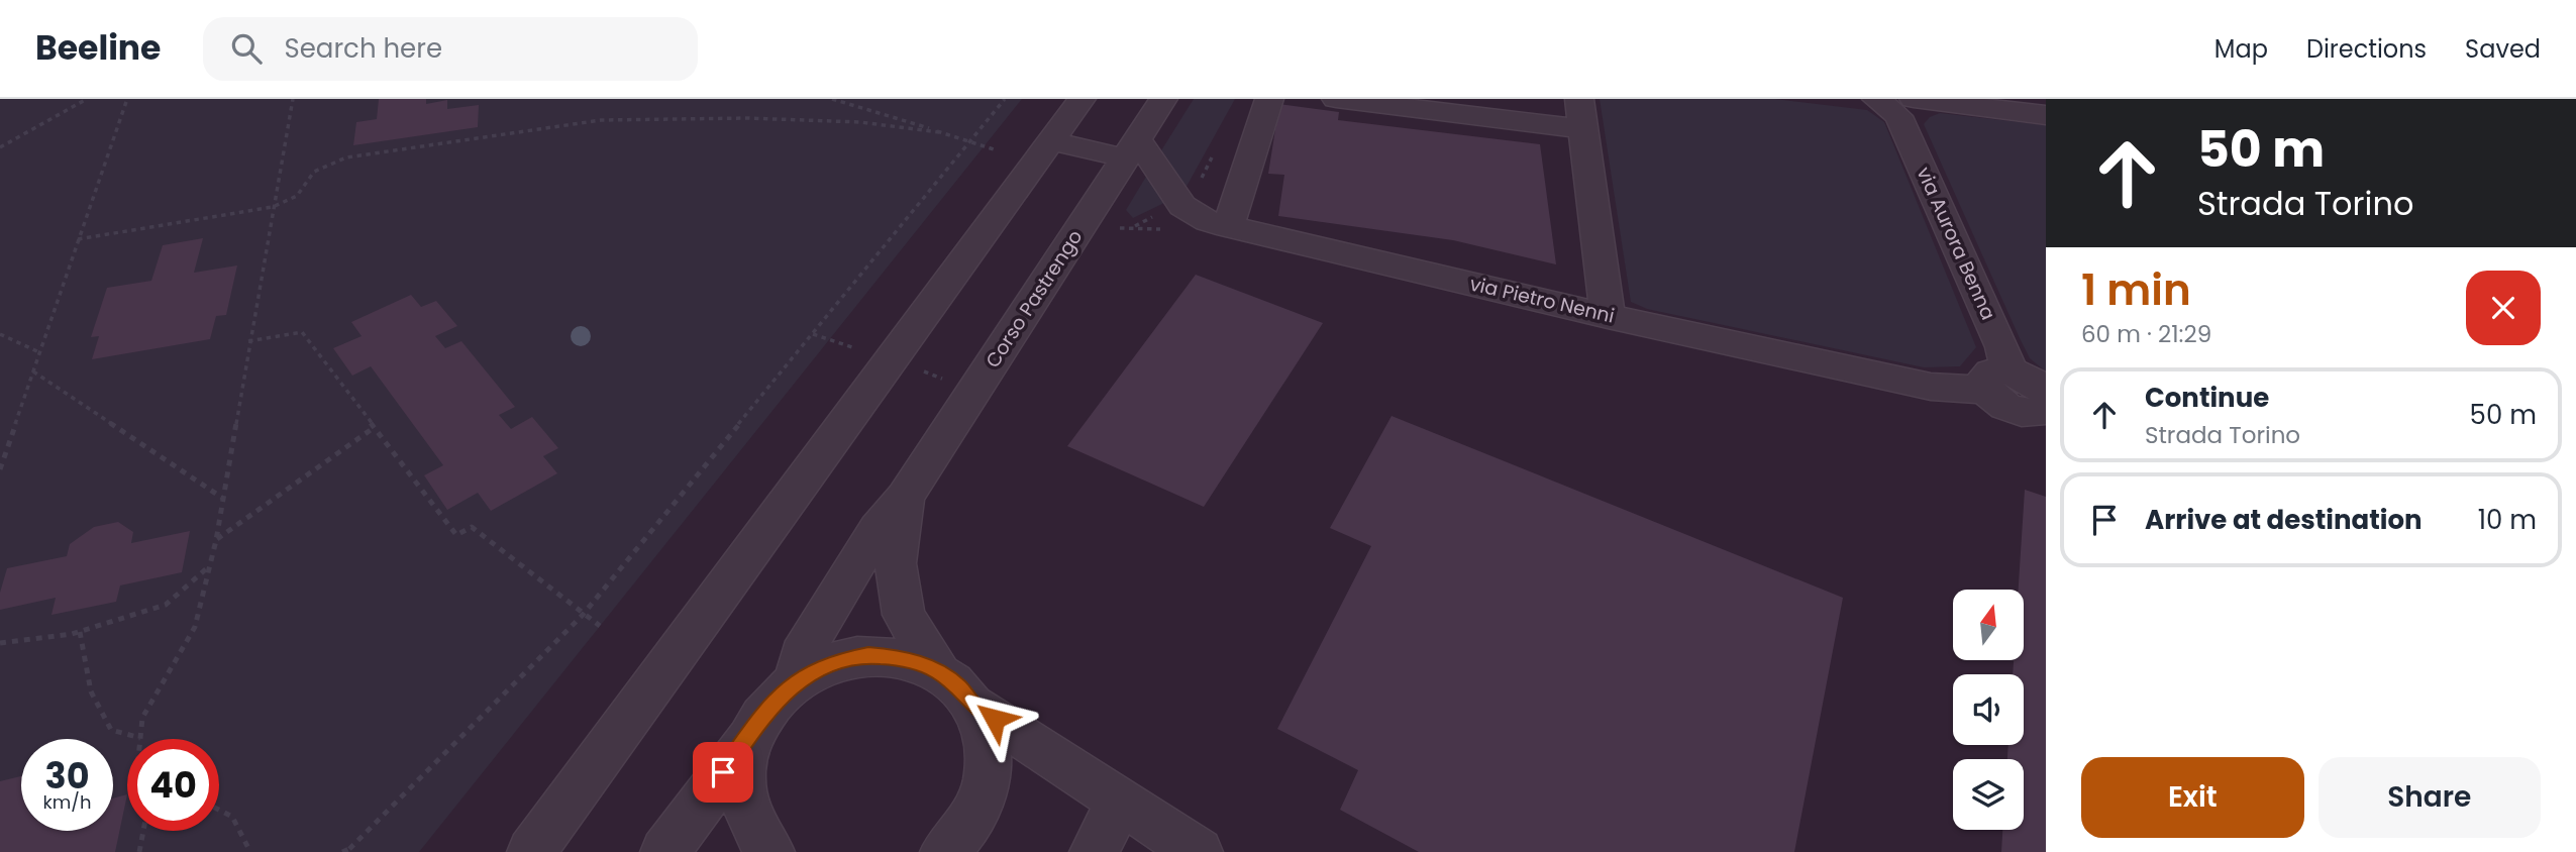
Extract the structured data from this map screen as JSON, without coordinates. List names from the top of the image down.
{
  "streets": {
    "street": ["via Aurora Benna", "Corso Pastrengo", "via Pietro Nenni"]
  },
  "crossings": [
    ["via Aurora Benna", "via Pietro Nenni"],
    ["Corso Pastrengo", "via Pietro Nenni"]
  ],
  "north": "top",
  "page": {
    "header": "Beeline",
    "search": "Search here",
    "nav": ["Map", "Directions", "Saved"],
    "turn": ["50 m", "Strada Torino"],
    "heading": ["1 min", "60 m · 21:29"],
    "list": [
      {
        "name": "Continue",
        "note": "Strada Torino",
        "value": "50 m"
      },
      {
        "name": "Arrive at destination",
        "value": "10 m"
      }
    ],
    "speed": "30 km/h",
    "limit": "40",
    "buttons": ["Exit", "Share"]
  }
}
